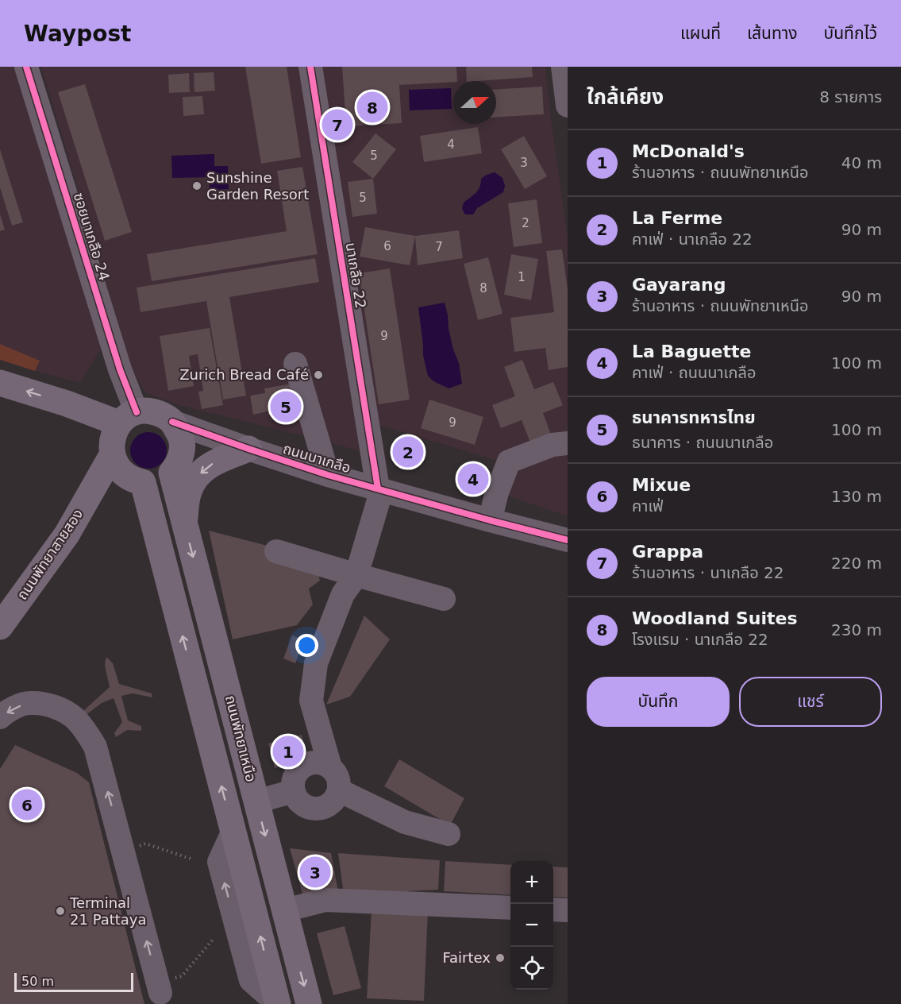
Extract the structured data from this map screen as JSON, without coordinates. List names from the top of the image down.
{
  "streets": {
    "main road": ["ถนนพัทยาสายสอง", "ถนนพัทยาเหนือ"],
    "street": ["ซอยนาเกลือ 24", "นาเกลือ 22", "ถนนนาเกลือ"]
  },
  "crossings": [
    ["นาเกลือ 22", "ถนนนาเกลือ"],
    ["ถนนนาเกลือ", "ถนนพัทยาเหนือ"],
    ["ถนนพัทยาสายสอง", "ถนนพัทยาเหนือ"]
  ],
  "places": [
    "Sunshine Garden Resort",
    "Zurich Bread Café",
    "Terminal 21 Pattaya",
    "Fairtex"
  ],
  "house_numbers": [
    "4",
    "5",
    "3",
    "5",
    "2",
    "6",
    "7",
    "1",
    "8",
    "9",
    "9"
  ],
  "scale_bar": "50 m",
  "north": "right",
  "page": {
    "header": "Waypost",
    "nav": ["แผนที่", "เส้นทาง", "บันทึกไว้"],
    "heading": ["ใกล้เคียง", "8 รายการ"],
    "pins": [
      "8",
      "7",
      "5",
      "2",
      "4",
      "1",
      "6",
      "3"
    ],
    "list": [
      {
        "mark": "1",
        "name": "McDonald's",
        "note": "ร้านอาหาร · ถนนพัทยาเหนือ",
        "value": "40 m"
      },
      {
        "mark": "2",
        "name": "La Ferme",
        "note": "คาเฟ่ · นาเกลือ 22",
        "value": "90 m"
      },
      {
        "mark": "3",
        "name": "Gayarang",
        "note": "ร้านอาหาร · ถนนพัทยาเหนือ",
        "value": "90 m"
      },
      {
        "mark": "4",
        "name": "La Baguette",
        "note": "คาเฟ่ · ถนนนาเกลือ",
        "value": "100 m"
      },
      {
        "mark": "5",
        "name": "ธนาคารทหารไทย",
        "note": "ธนาคาร · ถนนนาเกลือ",
        "value": "100 m"
      },
      {
        "mark": "6",
        "name": "Mixue",
        "note": "คาเฟ่",
        "value": "130 m"
      },
      {
        "mark": "7",
        "name": "Grappa",
        "note": "ร้านอาหาร · นาเกลือ 22",
        "value": "220 m"
      },
      {
        "mark": "8",
        "name": "Woodland Suites",
        "note": "โรงแรม · นาเกลือ 22",
        "value": "230 m"
      }
    ],
    "buttons": ["บันทึก", "แชร์"],
    "map_buttons": ["+", "−"],
    "scale": "50 m"
  }
}
